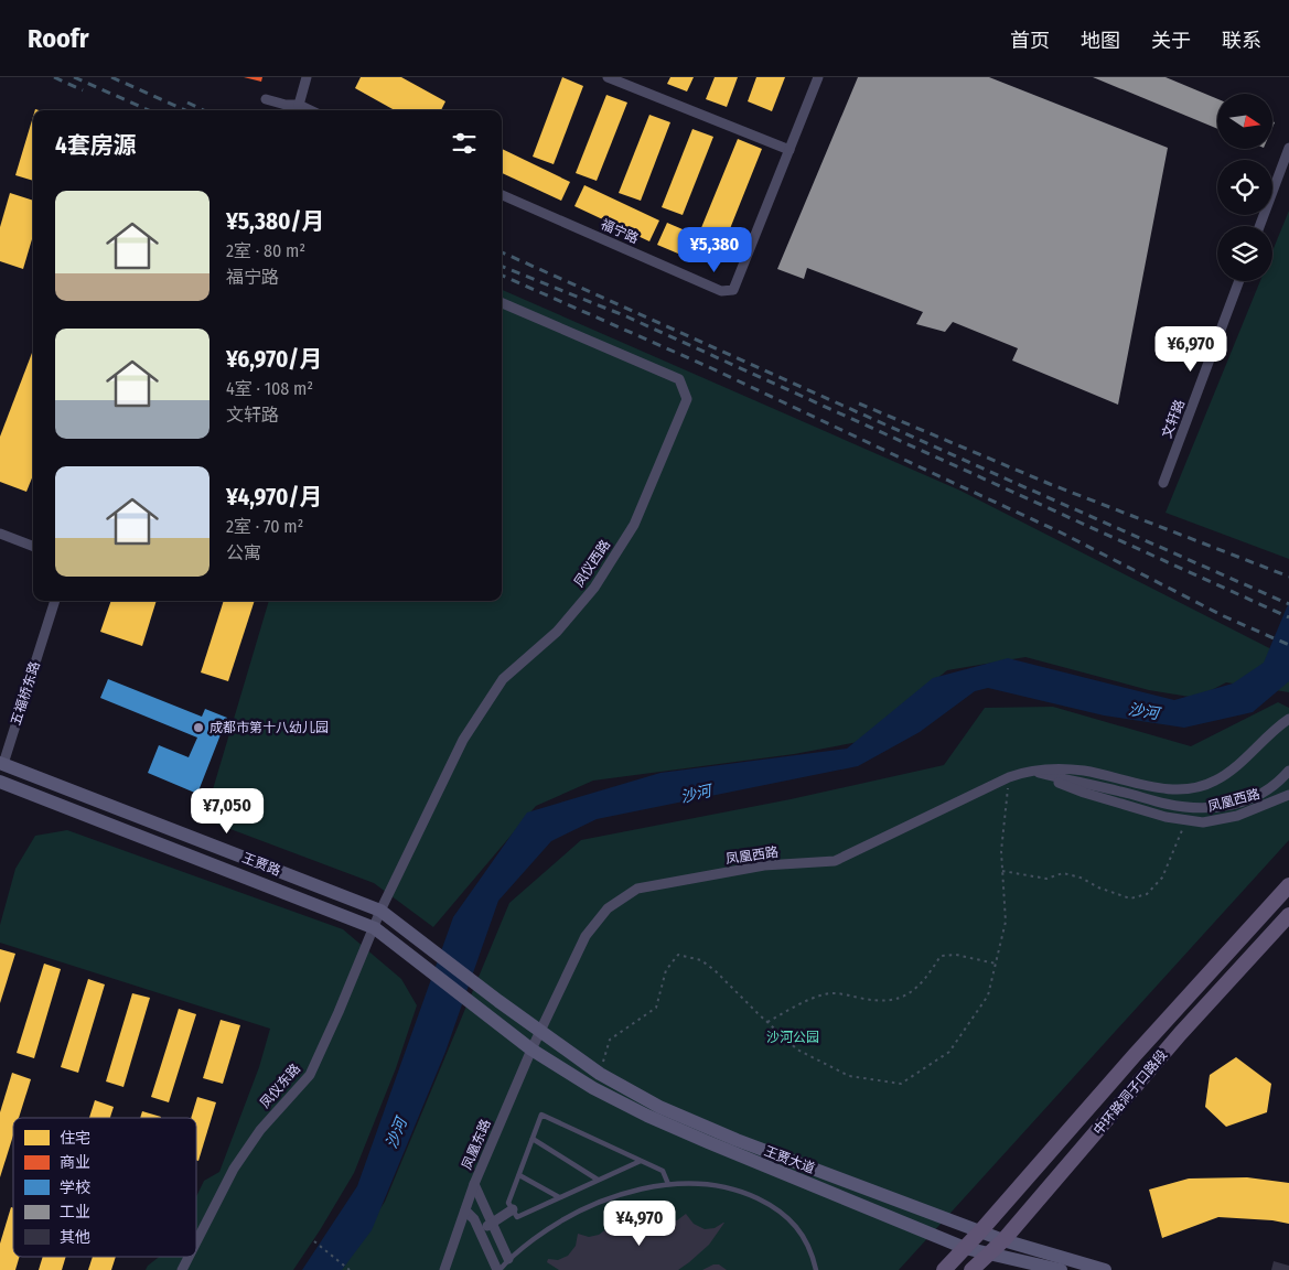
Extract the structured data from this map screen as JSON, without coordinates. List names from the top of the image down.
{
  "streets": {
    "main road": [
      "五福桥东路",
      "王贾路",
      "中环路洞子口路段",
      "王贾大道"
    ],
    "street": [
      "福宁路",
      "文轩路",
      "凤仪西路",
      "凤凰西路",
      "凤仪东路",
      "凤凰东路"
    ]
  },
  "crossings": [
    ["凤仪西路", "王贾路"],
    ["凤仪西路", "凤仪东路"],
    ["五福桥东路", "王贾路"],
    ["凤凰西路", "凤凰东路"],
    ["凤凰西路", "王贾大道"],
    ["王贾路", "凤仪东路"],
    ["王贾路", "王贾大道"],
    ["中环路洞子口路段", "王贾大道"],
    ["凤凰东路", "王贾大道"]
  ],
  "water": ["沙河"],
  "parks": ["沙河公园"],
  "places": ["成都市第十八幼儿园"],
  "legend": [
    "住宅",
    "商业",
    "学校",
    "工业",
    "其他"
  ],
  "north": "right",
  "page": {
    "header": "Roofr",
    "nav": [
      "首页",
      "地图",
      "关于",
      "联系"
    ],
    "heading": "4套房源",
    "list": [
      {
        "name": "¥5,380/月",
        "note": "2室 · 80 m² · 福宁路"
      },
      {
        "name": "¥6,970/月",
        "note": "4室 · 108 m² · 文轩路"
      },
      {
        "name": "¥4,970/月",
        "note": "2室 · 70 m² · 公寓"
      }
    ],
    "price": [
      "¥5,380",
      "¥6,970",
      "¥7,050",
      "¥4,970"
    ]
  }
}
